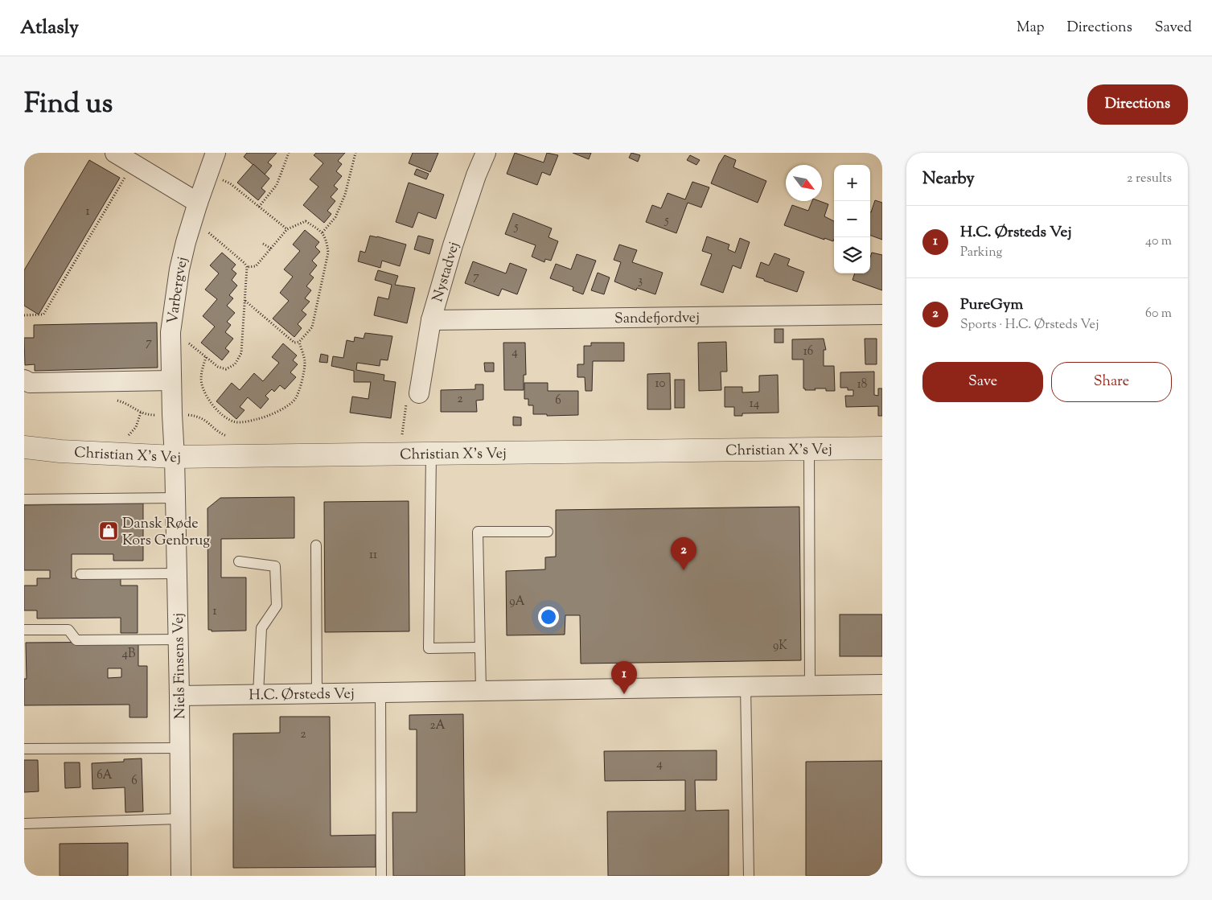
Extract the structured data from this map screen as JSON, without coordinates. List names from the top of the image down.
{
  "streets": {
    "street": [
      "Nystadvej",
      "Varbergvej",
      "Sandefjordvej",
      "Christian X's Vej",
      "Niels Finsens Vej",
      "H.C. Ørsteds Vej"
    ]
  },
  "crossings": [
    ["Nystadvej", "Sandefjordvej"],
    ["Varbergvej", "Christian X's Vej"],
    ["Varbergvej", "Niels Finsens Vej"],
    ["Christian X's Vej", "Niels Finsens Vej"],
    ["Niels Finsens Vej", "H.C. Ørsteds Vej"]
  ],
  "places": {
    "shop": ["Dansk Røde Kors Genbrug"]
  },
  "house_numbers": [
    "1",
    "5",
    "5",
    "7",
    "3",
    "7",
    "16",
    "4",
    "10",
    "18",
    "2",
    "6",
    "14",
    "11",
    "9A",
    "1",
    "9K",
    "4B",
    "2A",
    "2",
    "4",
    "6A",
    "6"
  ],
  "north": "bottom right",
  "page": {
    "header": "Atlasly",
    "nav": ["Map", "Directions", "Saved"],
    "title": "Find us",
    "buttons": [
      "Directions",
      ["Save", "Share"]
    ],
    "heading": ["Nearby", "2 results"],
    "map_buttons": ["+", "−"],
    "list": [
      {
        "mark": "1",
        "name": "H.C. Ørsteds Vej",
        "note": "Parking",
        "value": "40 m"
      },
      {
        "mark": "2",
        "name": "PureGym",
        "note": "Sports · H.C. Ørsteds Vej",
        "value": "60 m"
      }
    ],
    "pins": ["2", "1"]
  }
}
